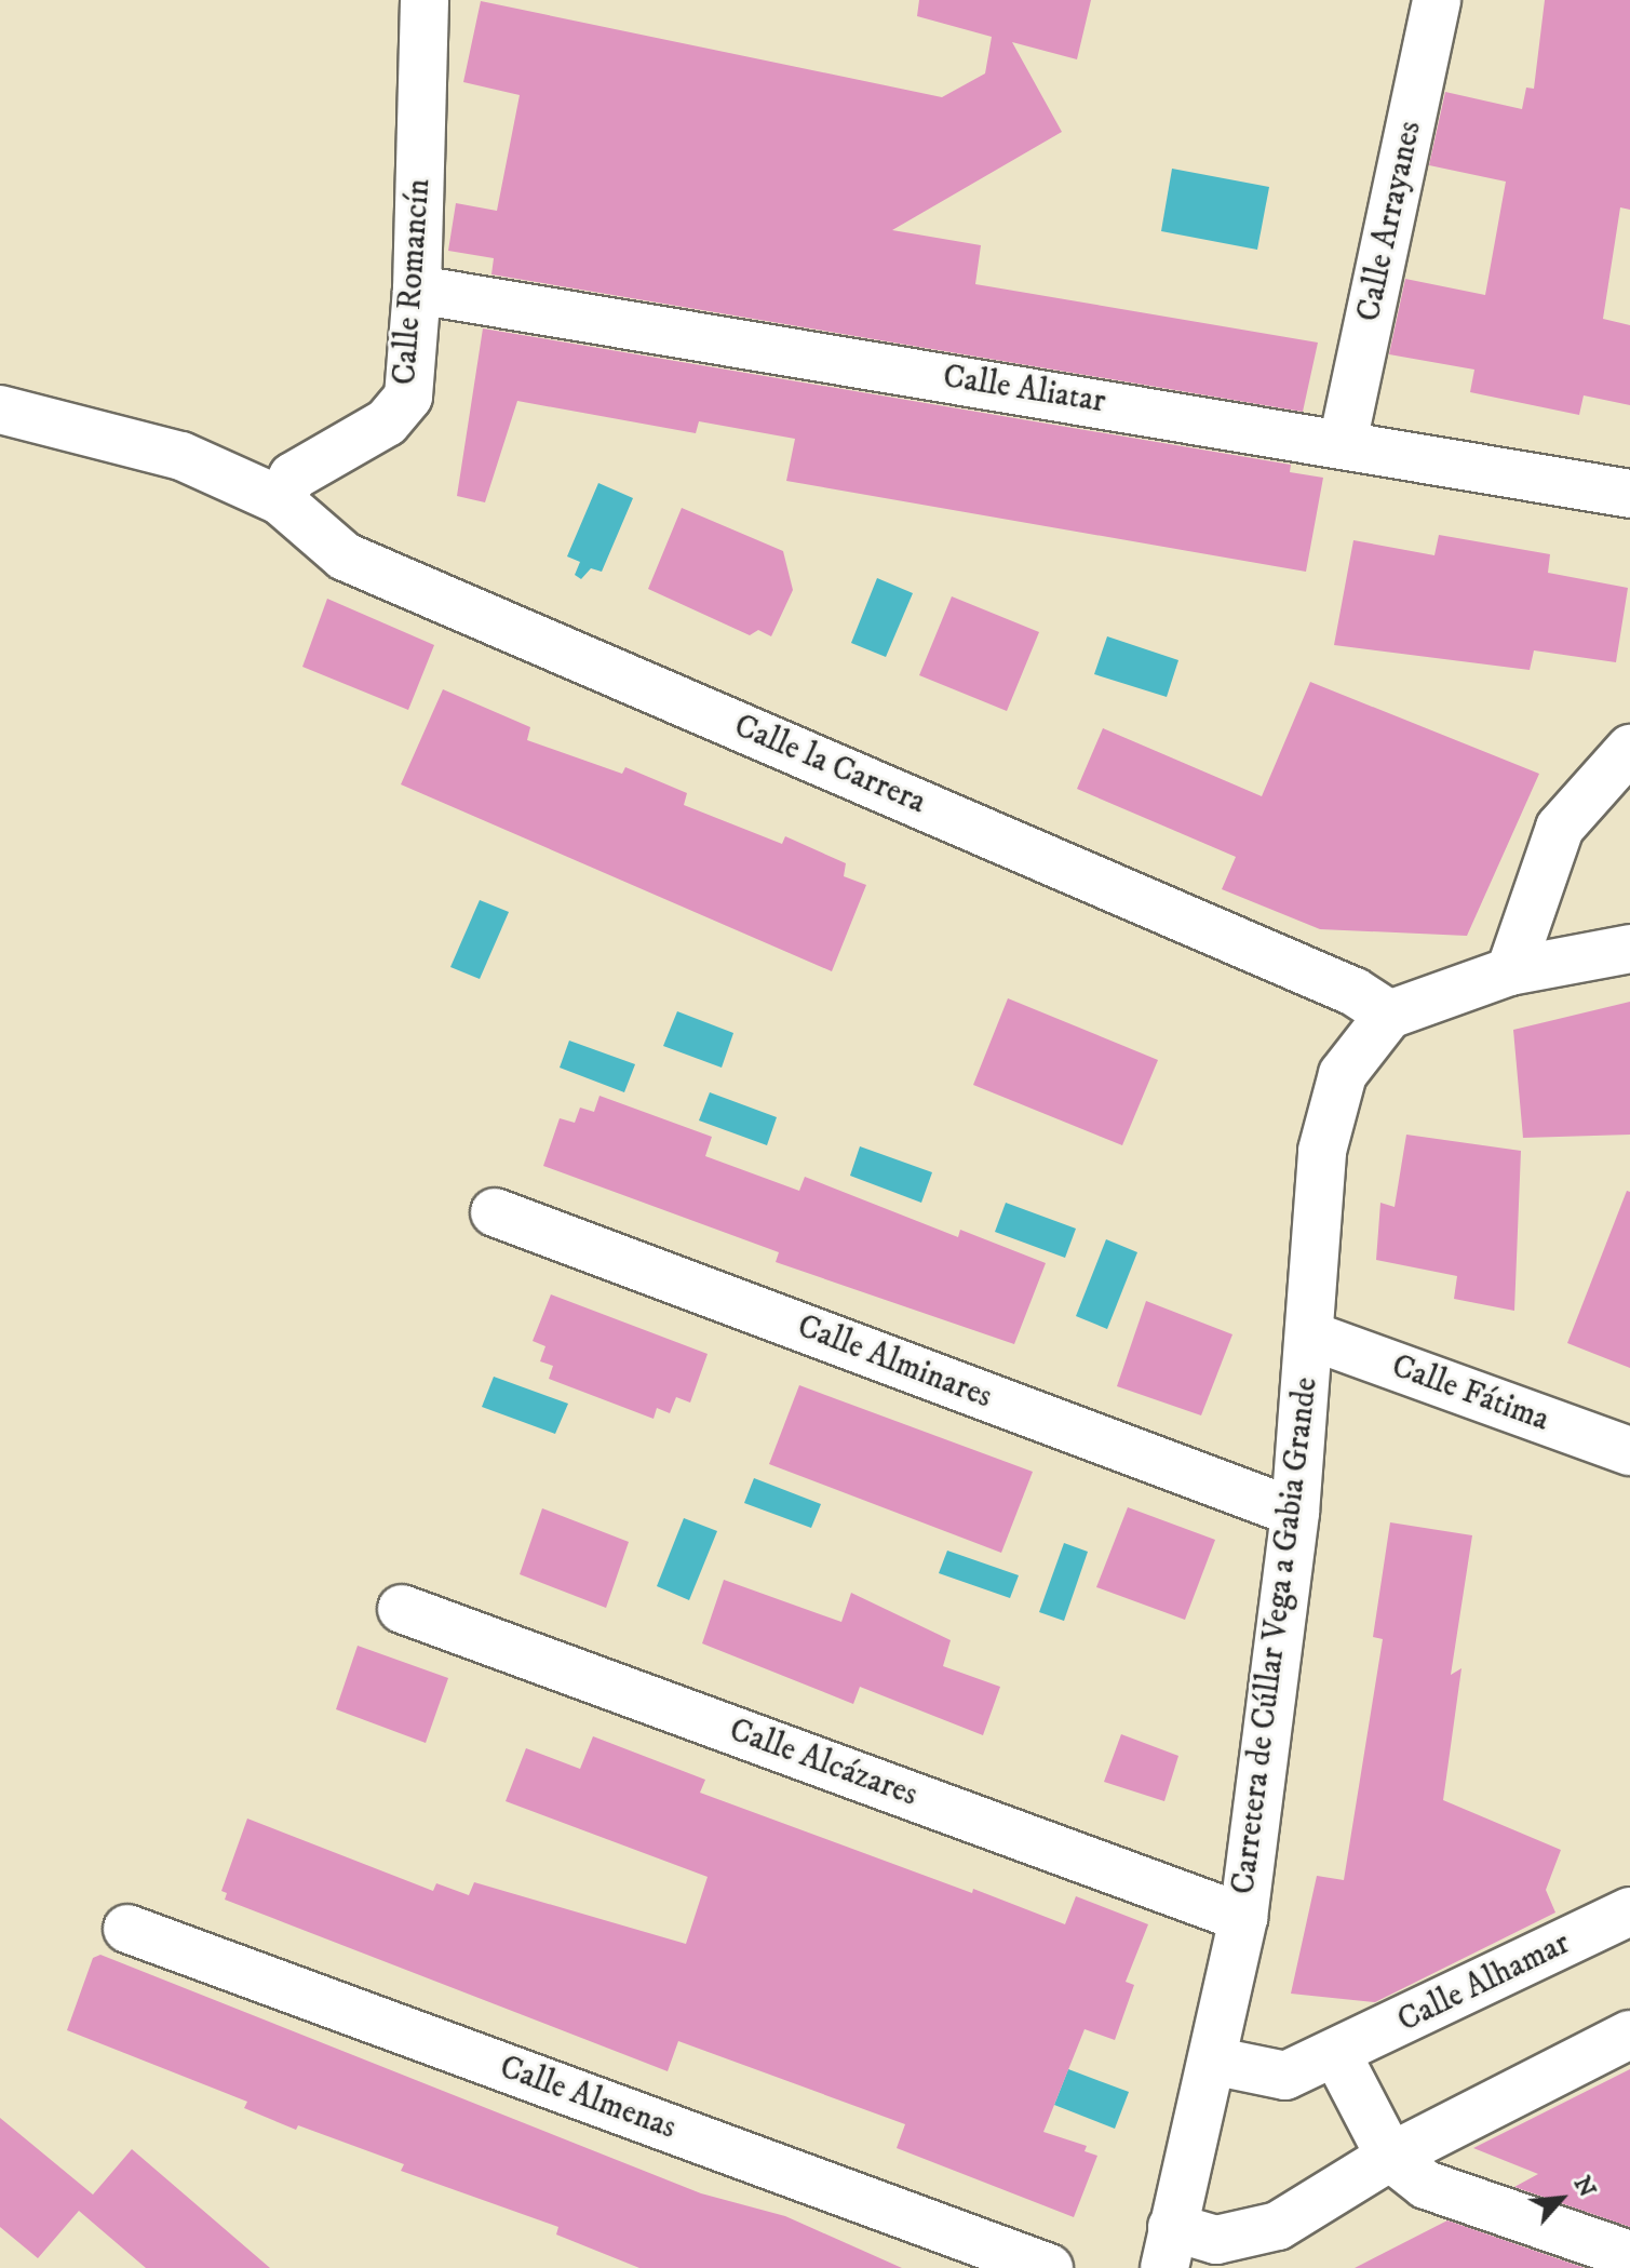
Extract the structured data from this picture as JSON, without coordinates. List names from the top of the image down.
{
  "streets": {
    "street": [
      "Calle Arrayanes",
      "Calle Romancín",
      "Calle Aliatar",
      "Calle la Carrera",
      "Calle Alminares",
      "Calle Fátima",
      "Carretera de Cúllar Vega a Gabia Grande",
      "Calle Alcázares",
      "Calle Alhamar",
      "Calle Almenas"
    ]
  },
  "crossings": [
    ["Calle Arrayanes", "Calle Aliatar"],
    ["Calle Romancín", "Calle Aliatar"],
    ["Calle Romancín", "Calle la Carrera"],
    ["Calle la Carrera", "Carretera de Cúllar Vega a Gabia Grande"],
    ["Calle Alminares", "Carretera de Cúllar Vega a Gabia Grande"],
    ["Calle Fátima", "Carretera de Cúllar Vega a Gabia Grande"],
    ["Carretera de Cúllar Vega a Gabia Grande", "Calle Alcázares"],
    ["Carretera de Cúllar Vega a Gabia Grande", "Calle Alhamar"]
  ],
  "north": "top right"
}
